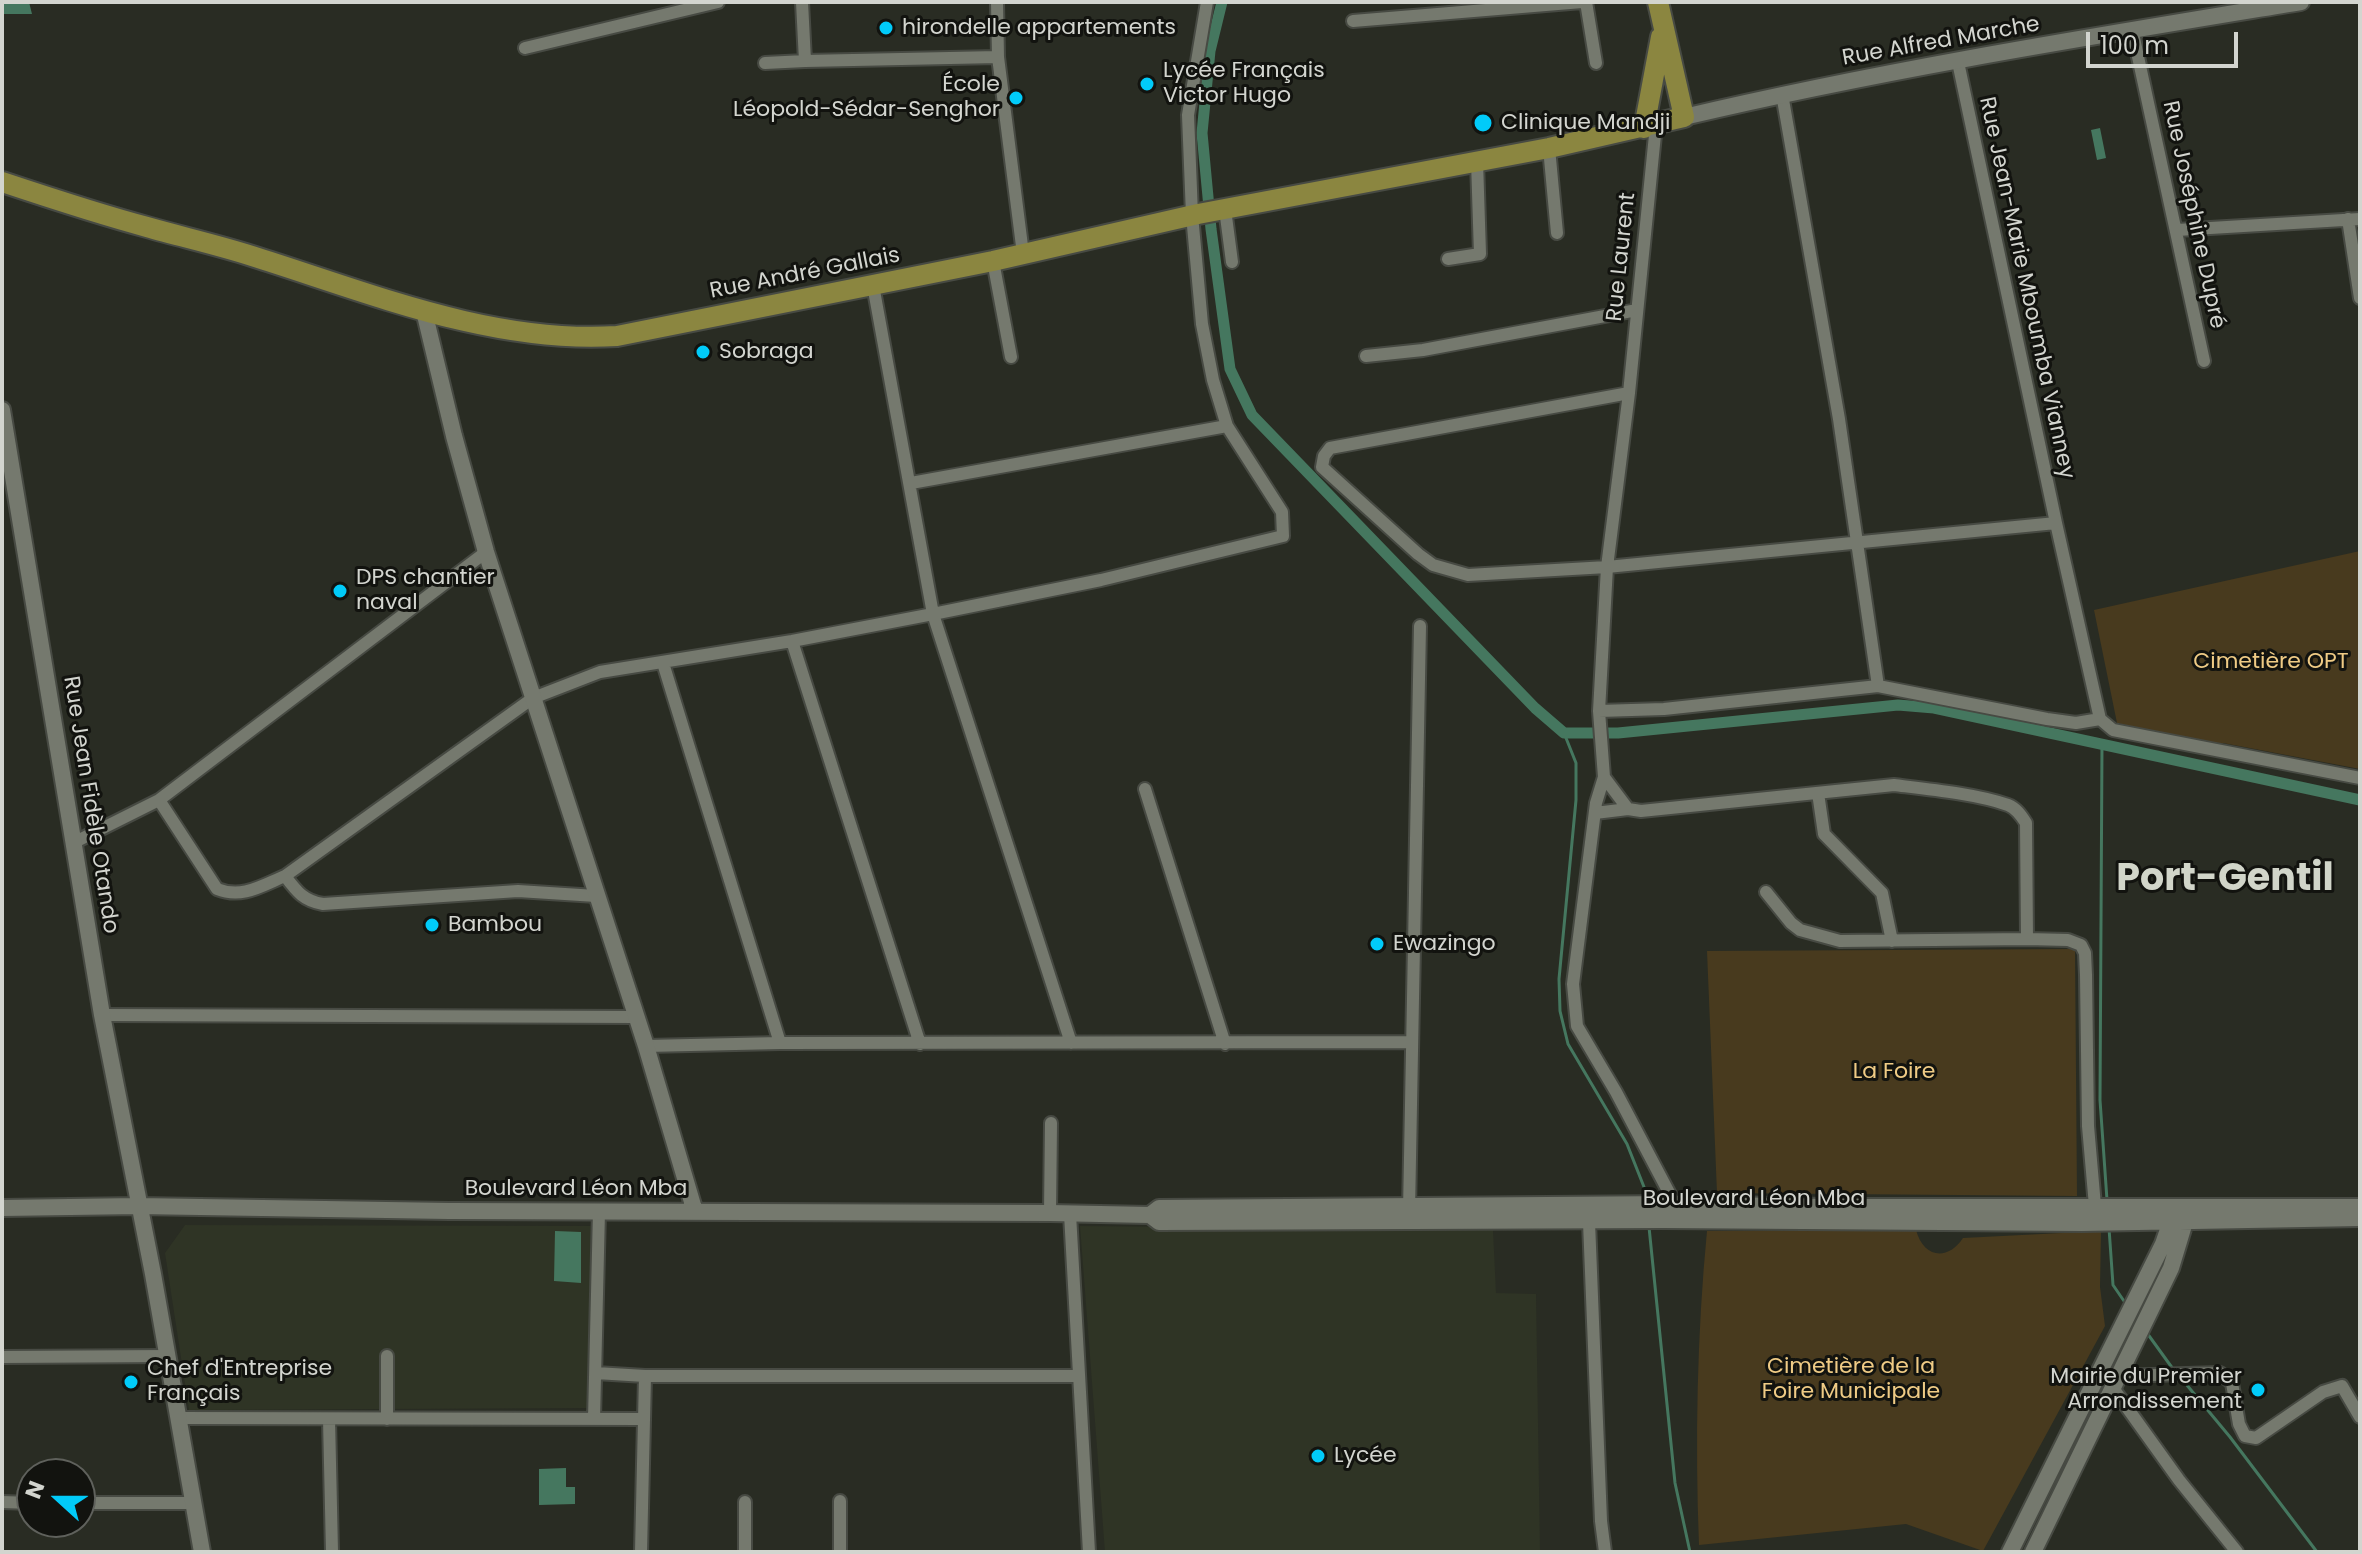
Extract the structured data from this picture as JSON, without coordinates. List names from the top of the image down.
{
  "streets": {
    "main road": ["Rue André Gallais"],
    "street": [
      "Rue Alfred Marche",
      "Rue Joséphine Dupré",
      "Rue Laurent",
      "Rue Jean-Marie Mboumba Vianney",
      "Rue Jean Fidèle Otando",
      "Boulevard Léon Mba"
    ]
  },
  "crossings": [
    ["Rue Alfred Marche", "Rue Joséphine Dupré"],
    ["Rue Alfred Marche", "Rue André Gallais"],
    ["Rue Alfred Marche", "Rue Jean-Marie Mboumba Vianney"],
    ["Rue Laurent", "Rue André Gallais"],
    ["Rue Laurent", "Boulevard Léon Mba"],
    ["Rue Jean Fidèle Otando", "Boulevard Léon Mba"]
  ],
  "districts": ["Port-Gentil"],
  "parks": ["Cimetière OPT", "La Foire", "Cimetière de la Foire Municipale"],
  "places": [
    "hirondelle appartements",
    "Lycée Français Victor Hugo",
    "École Léopold-Sédar-Senghor",
    "Clinique Mandji",
    "Sobraga",
    "DPS chantier naval",
    "Bambou",
    "Ewazingo",
    "Chef d'Entreprise Français",
    "Mairie du Premier Arrondissement",
    "Lycée"
  ],
  "scale_bar": "100 m",
  "north": "left"
}
